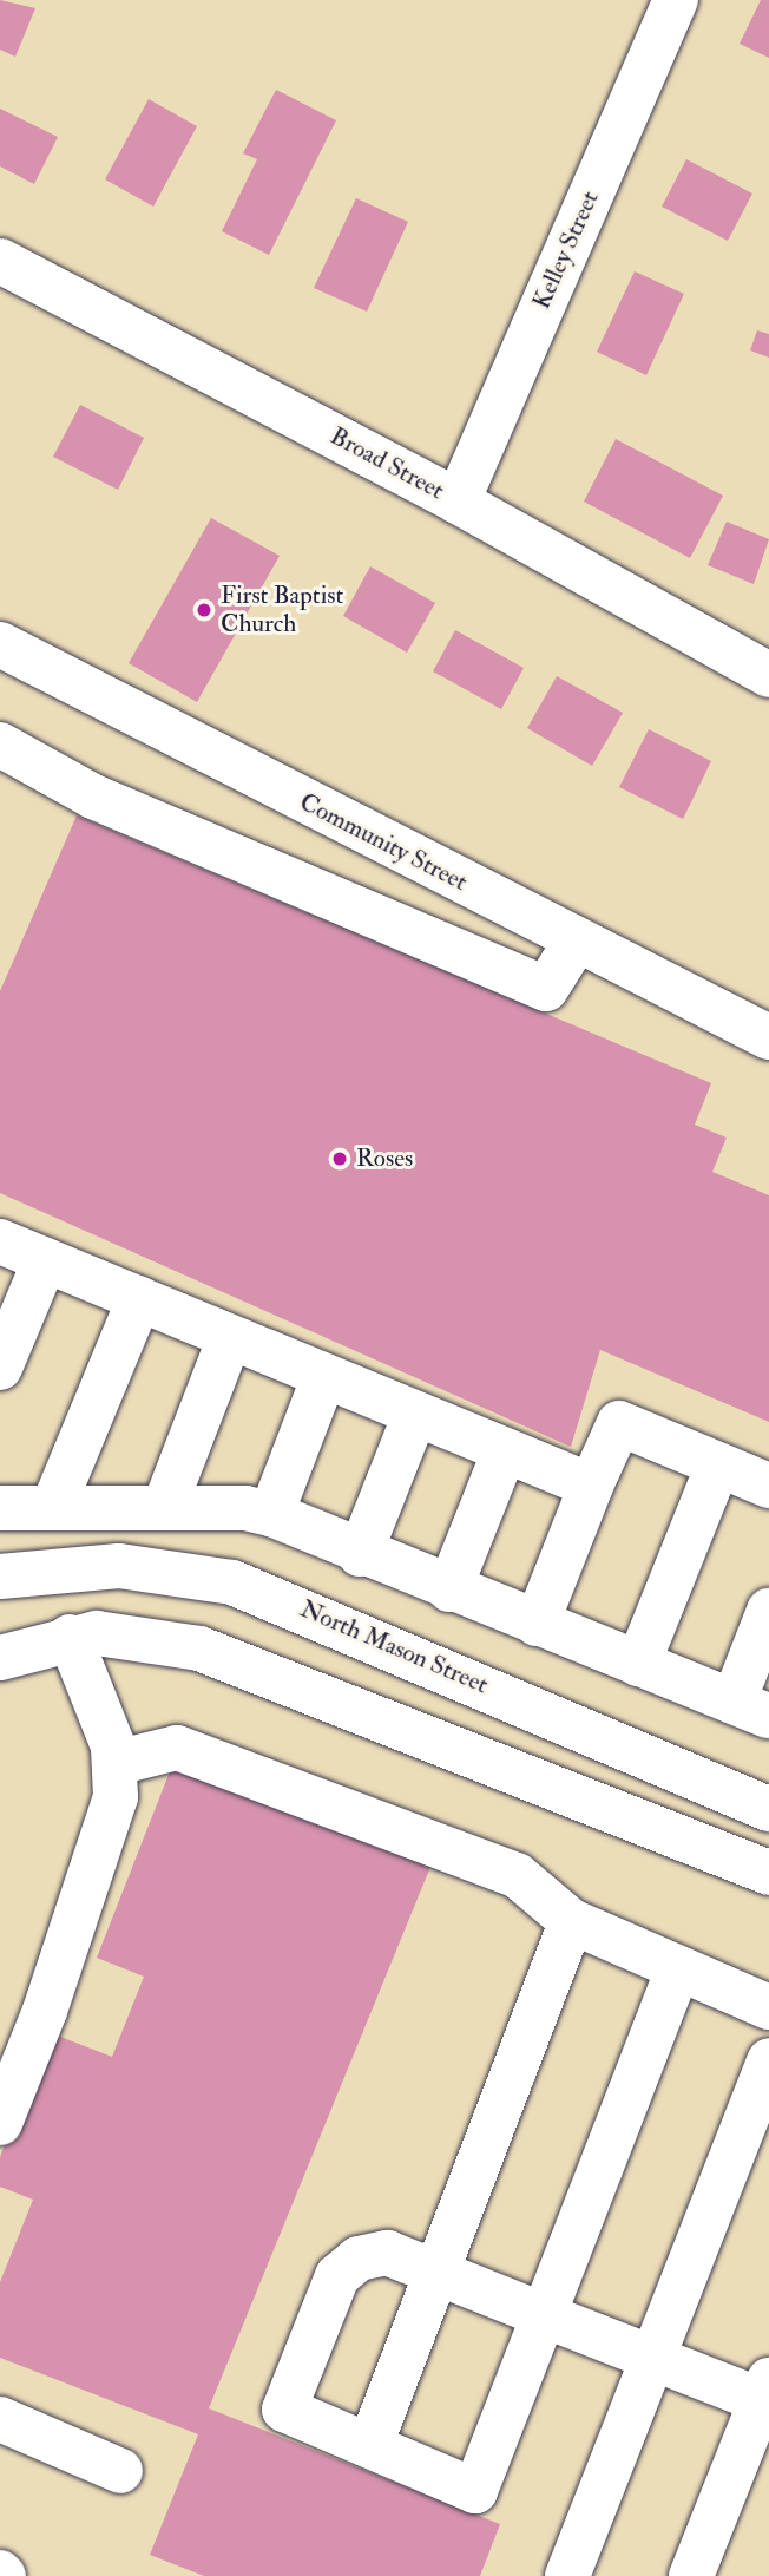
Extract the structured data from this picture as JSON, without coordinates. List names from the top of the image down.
{
  "streets": {
    "street": [
      "Kelley Street",
      "Broad Street",
      "Community Street",
      "North Mason Street"
    ]
  },
  "crossings": [
    ["Kelley Street", "Broad Street"]
  ],
  "places": ["First Baptist Church", "Roses"]
}
